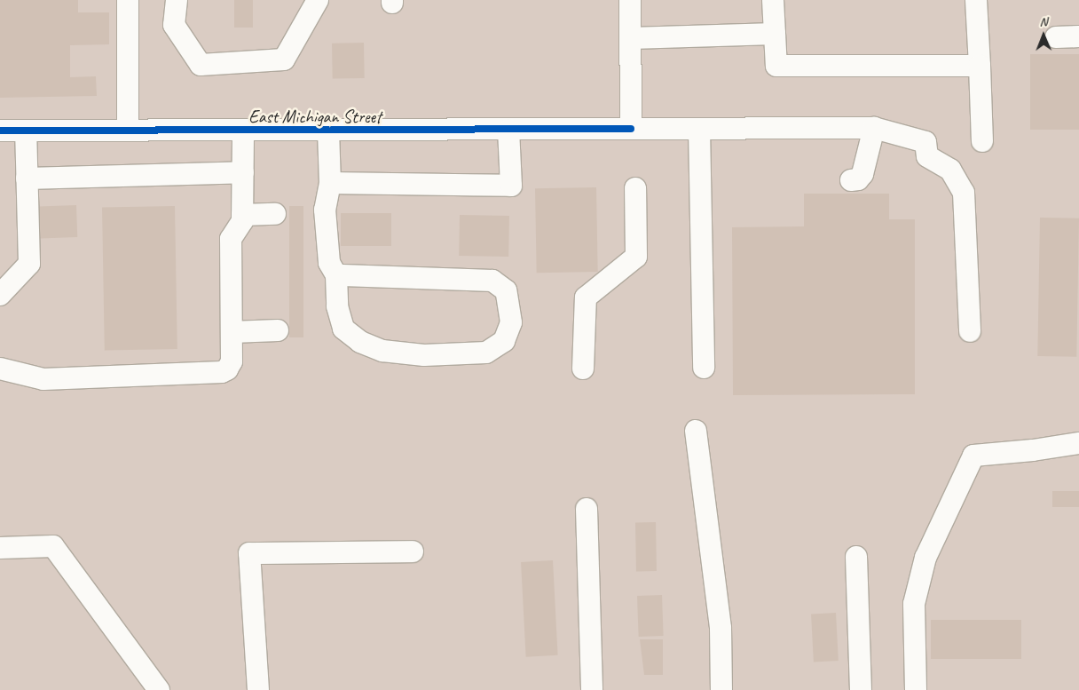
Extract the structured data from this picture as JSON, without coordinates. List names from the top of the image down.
{
  "streets": {
    "street": ["East Michigan Street"]
  },
  "north": "top"
}
